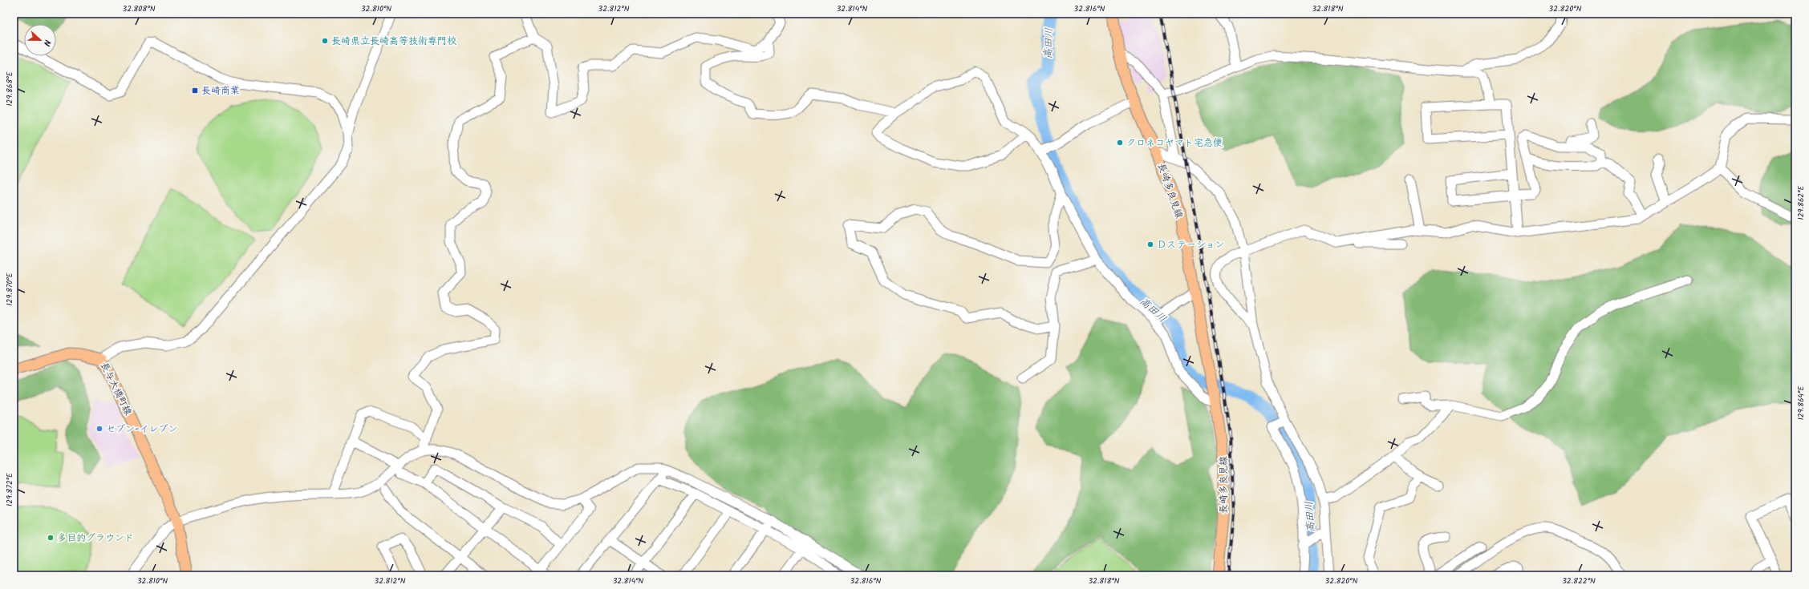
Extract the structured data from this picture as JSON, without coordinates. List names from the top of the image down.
{
  "streets": {
    "main road": ["長崎多良見線", "長与大橋町線"]
  },
  "water": ["高田川"],
  "places": {
    "other": [
      "長崎県立長崎高等技術専門校",
      "クロネコヤマト宅急便",
      "Ｄステーション",
      "セブン-イレブン",
      "多目的グラウンド"
    ],
    "transit": ["長崎商業"]
  },
  "north": "right",
  "coordinates": [
    "32.808°N",
    "32.810°N",
    "32.812°N",
    "32.814°N",
    "32.816°N",
    "32.818°N",
    "32.820°N",
    "129.868°E",
    "129.862°E",
    "129.870°E",
    "129.864°E",
    "129.872°E",
    "32.822°N"
  ]
}
